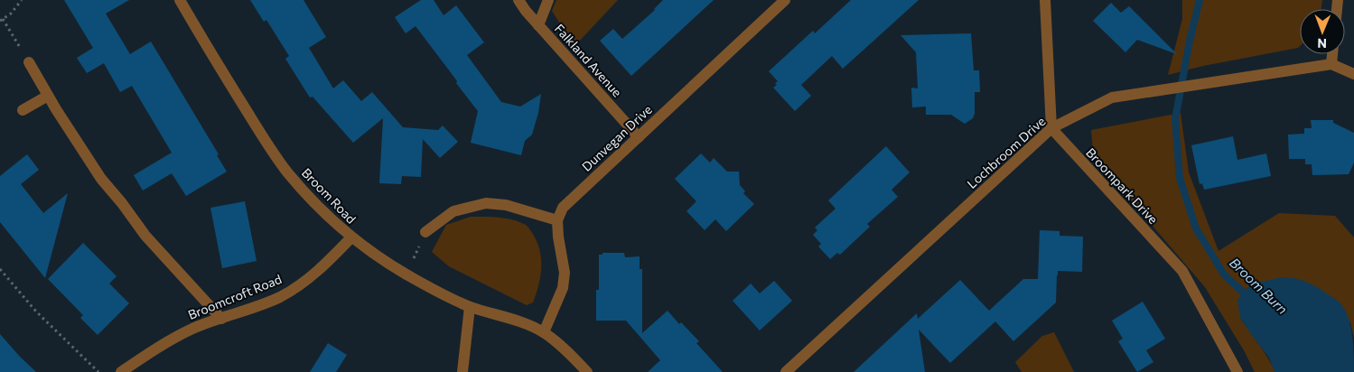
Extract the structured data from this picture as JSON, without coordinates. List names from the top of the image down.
{
  "streets": {
    "street": [
      "Falkland Avenue",
      "Dunvegan Drive",
      "Lochbroom Drive",
      "Broompark Drive",
      "Broom Road",
      "Broomcroft Road"
    ]
  },
  "crossings": [
    ["Falkland Avenue", "Dunvegan Drive"],
    ["Lochbroom Drive", "Broompark Drive"],
    ["Broom Road", "Broomcroft Road"]
  ],
  "water": ["Broom Burn"],
  "north": "bottom"
}
